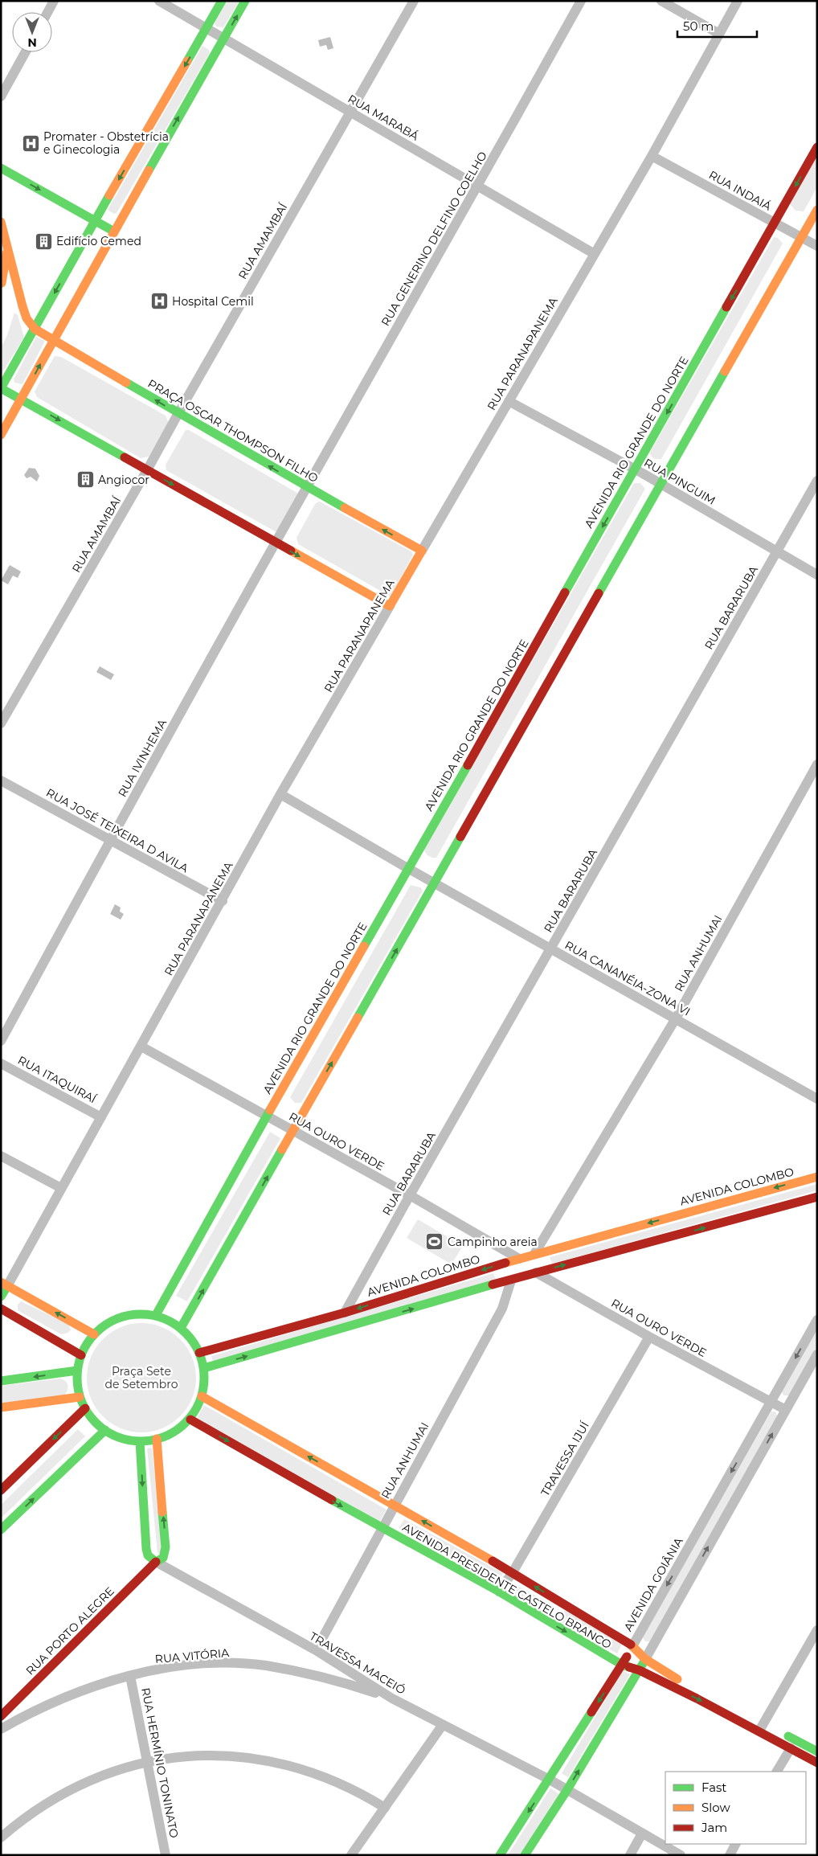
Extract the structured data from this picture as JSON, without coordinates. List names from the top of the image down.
{
  "streets": {
    "street": [
      "RUA MARABÁ",
      "RUA INDAIÁ",
      "RUA GENERINO DELFINO COELHO",
      "RUA AMAMBAÍ",
      "RUA PARANAPANEMA",
      "PRAÇA OSCAR THOMPSON FILHO",
      "AVENIDA RIO GRANDE DO NORTE",
      "RUA PINGUIM",
      "RUA BARARUBA",
      "RUA IVINHEMA",
      "RUA JOSÉ TEIXEIRA D AVILA",
      "RUA ANHUMAI",
      "RUA CANANÉIA-ZONA VI",
      "RUA ITAQUIRAÍ",
      "RUA OURO VERDE",
      "AVENIDA COLOMBO",
      "TRAVESSA IJUÍ",
      "AVENIDA GOIÂNIA",
      "AVENIDA PRESIDENTE CASTELO BRANCO",
      "RUA PORTO ALEGRE",
      "RUA VITÓRIA",
      "TRAVESSA MACEIÓ",
      "RUA HERMÍNIO TONINATO"
    ]
  },
  "crossings": [
    ["RUA MARABÁ", "RUA GENERINO DELFINO COELHO"],
    ["RUA MARABÁ", "RUA AMAMBAÍ"],
    ["RUA MARABÁ", "RUA PARANAPANEMA"],
    ["RUA INDAIÁ", "RUA PARANAPANEMA"],
    ["RUA INDAIÁ", "AVENIDA RIO GRANDE DO NORTE"],
    ["RUA GENERINO DELFINO COELHO", "PRAÇA OSCAR THOMPSON FILHO"],
    ["RUA GENERINO DELFINO COELHO", "RUA IVINHEMA"],
    ["RUA AMAMBAÍ", "PRAÇA OSCAR THOMPSON FILHO"],
    ["RUA PARANAPANEMA", "PRAÇA OSCAR THOMPSON FILHO"],
    ["RUA PARANAPANEMA", "RUA PINGUIM"],
    ["RUA PARANAPANEMA", "RUA JOSÉ TEIXEIRA D AVILA"],
    ["RUA PARANAPANEMA", "RUA CANANÉIA-ZONA VI"],
    ["RUA PARANAPANEMA", "RUA ITAQUIRAÍ"],
    ["RUA PARANAPANEMA", "RUA OURO VERDE"],
    ["PRAÇA OSCAR THOMPSON FILHO", "RUA IVINHEMA"],
    ["AVENIDA RIO GRANDE DO NORTE", "RUA PINGUIM"],
    ["AVENIDA RIO GRANDE DO NORTE", "RUA CANANÉIA-ZONA VI"],
    ["AVENIDA RIO GRANDE DO NORTE", "RUA OURO VERDE"],
    ["AVENIDA RIO GRANDE DO NORTE", "AVENIDA COLOMBO"],
    ["AVENIDA RIO GRANDE DO NORTE", "AVENIDA PRESIDENTE CASTELO BRANCO"],
    ["AVENIDA RIO GRANDE DO NORTE", "RUA PORTO ALEGRE"],
    ["RUA PINGUIM", "RUA BARARUBA"],
    ["RUA BARARUBA", "RUA CANANÉIA-ZONA VI"],
    ["RUA BARARUBA", "RUA OURO VERDE"],
    ["RUA BARARUBA", "AVENIDA COLOMBO"],
    ["RUA IVINHEMA", "RUA JOSÉ TEIXEIRA D AVILA"],
    ["RUA ANHUMAI", "RUA CANANÉIA-ZONA VI"],
    ["RUA ANHUMAI", "AVENIDA COLOMBO"],
    ["RUA ANHUMAI", "AVENIDA PRESIDENTE CASTELO BRANCO"],
    ["RUA ANHUMAI", "TRAVESSA MACEIÓ"],
    ["RUA OURO VERDE", "AVENIDA COLOMBO"],
    ["RUA OURO VERDE", "TRAVESSA IJUÍ"],
    ["RUA OURO VERDE", "AVENIDA GOIÂNIA"],
    ["AVENIDA COLOMBO", "AVENIDA PRESIDENTE CASTELO BRANCO"],
    ["AVENIDA COLOMBO", "RUA PORTO ALEGRE"],
    ["TRAVESSA IJUÍ", "AVENIDA PRESIDENTE CASTELO BRANCO"],
    ["AVENIDA GOIÂNIA", "AVENIDA PRESIDENTE CASTELO BRANCO"],
    ["AVENIDA GOIÂNIA", "TRAVESSA MACEIÓ"],
    ["AVENIDA PRESIDENTE CASTELO BRANCO", "RUA PORTO ALEGRE"],
    ["RUA PORTO ALEGRE", "TRAVESSA MACEIÓ"],
    ["RUA VITÓRIA", "TRAVESSA MACEIÓ"],
    ["RUA VITÓRIA", "RUA HERMÍNIO TONINATO"]
  ],
  "parks": ["Praça Sete de Setembro"],
  "places": {
    "hospital": ["Promater - Obstetrícia e Ginecologia", "Hospital Cemil"],
    "building": ["Edifício Cemed", "Angiocor"],
    "sports": ["Campinho areia"]
  },
  "legend": ["Fast", "Slow", "Jam"],
  "scale_bar": "50 m",
  "north": "bottom"
}
